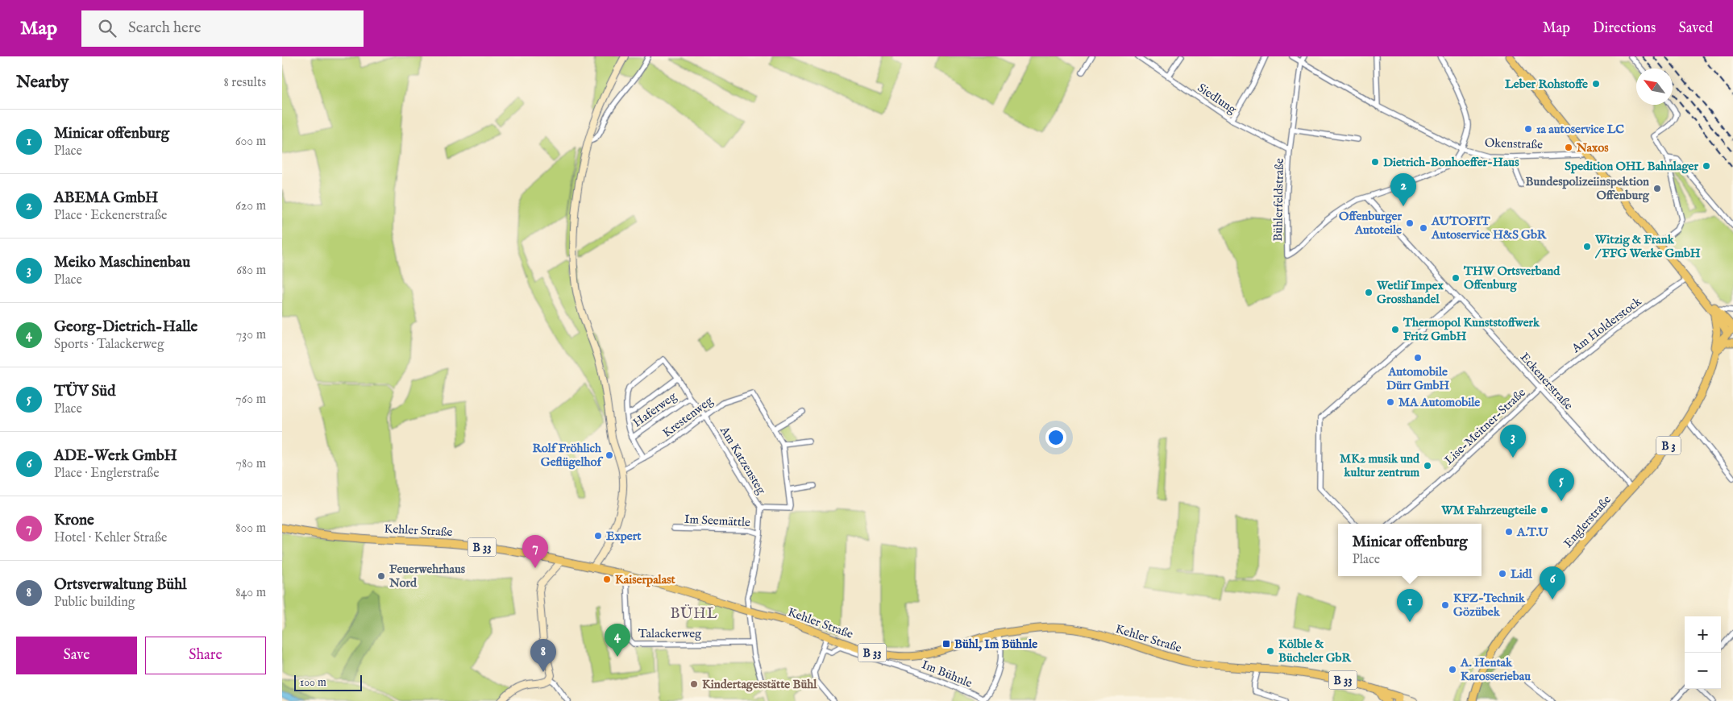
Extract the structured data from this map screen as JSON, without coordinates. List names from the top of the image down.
{
  "streets": {
    "main road": [
      "B 3",
      "Englerstraße",
      "Kehler Straße",
      "B 33"
    ],
    "street": [
      "Siedlung",
      "Okenstraße",
      "Bühlerfeldstraße",
      "Am Holderstock",
      "Eckenerstraße",
      "Haferweg",
      "Krestenweg",
      "Lise-Meitner-Straße",
      "Am Katzensteg",
      "Im Seemättle",
      "Talackerweg",
      "Im Bühnle"
    ]
  },
  "crossings": [
    ["Siedlung", "Bühlerfeldstraße"],
    ["Okenstraße", "Bühlerfeldstraße"],
    ["Okenstraße", "B 3"],
    ["Bühlerfeldstraße", "Eckenerstraße"],
    ["Am Holderstock", "Eckenerstraße"],
    ["Am Holderstock", "Lise-Meitner-Straße"],
    ["Am Holderstock", "B 3"],
    ["Eckenerstraße", "Lise-Meitner-Straße"],
    ["Eckenerstraße", "Englerstraße"],
    ["Haferweg", "Am Katzensteg"],
    ["Krestenweg", "Am Katzensteg"],
    ["B 3", "Englerstraße"],
    ["Am Katzensteg", "Im Seemättle"],
    ["Am Katzensteg", "Kehler Straße"],
    ["Am Katzensteg", "Talackerweg"],
    ["Kehler Straße", "Talackerweg"],
    ["Kehler Straße", "Im Bühnle"]
  ],
  "districts": ["BÜHL"],
  "places": {
    "other": [
      "Leber Rohstoffe",
      "1a autoservice LC",
      "Naxos",
      "Dietrich-Bonhoeffer-Haus",
      "Spedition OHL Bahnlager",
      "Bundespolizeiinspektion Offenburg",
      "Offenburger Autoteile",
      "AUTOFIT Autoservice H&S GbR",
      "Witzig & Frank / FFG Werke GmbH",
      "THW Ortsverband Offenburg",
      "Wetlif Impex Grosshandel",
      "Thermopol Kunststoffwerk Fritz GmbH",
      "Automobile Dürr GmbH",
      "MA Automobile",
      "Rolf Fröhlich Geflügelhof",
      "MK2 musik und kultur zentrum",
      "WM Fahrzeugteile",
      "A.T.U",
      "Expert",
      "Lidl",
      "Feuerwehrhaus Nord",
      "Kaiserpalast",
      "KFZ-Technik Gözübek",
      "Kölble & Bücheler GbR",
      "A. Hentak Karosseriebau",
      "Kindertagesstätte Bühl"
    ],
    "transit": ["Bühl, Im Bühnle"]
  },
  "scale_bar": "100 m",
  "north": "top left",
  "page": {
    "header": "Map",
    "search": "Search here",
    "nav": ["Map", "Directions", "Saved"],
    "heading": ["Nearby", "8 results"],
    "list": [
      {
        "mark": "1",
        "name": "Minicar offenburg",
        "note": "Place",
        "value": "600 m"
      },
      {
        "mark": "2",
        "name": "ABEMA GmbH",
        "note": "Place · Eckenerstraße",
        "value": "620 m"
      },
      {
        "mark": "3",
        "name": "Meiko Maschinenbau",
        "note": "Place",
        "value": "680 m"
      },
      {
        "mark": "4",
        "name": "Georg-Dietrich-Halle",
        "note": "Sports · Talackerweg",
        "value": "730 m"
      },
      {
        "mark": "5",
        "name": "TÜV Süd",
        "note": "Place",
        "value": "760 m"
      },
      {
        "mark": "6",
        "name": "ADE-Werk GmbH",
        "note": "Place · Englerstraße",
        "value": "780 m"
      },
      {
        "mark": "7",
        "name": "Krone",
        "note": "Hotel · Kehler Straße",
        "value": "800 m"
      },
      {
        "mark": "8",
        "name": "Ortsverwaltung Bühl",
        "note": "Public building",
        "value": "840 m"
      }
    ],
    "pins": [
      "2",
      "3",
      "5",
      "7",
      "6",
      "1",
      "4",
      "8"
    ],
    "popup": ["Minicar offenburg", "Place"],
    "map_buttons": ["+", "−"],
    "buttons": ["Save", "Share"],
    "scale": "100 m"
  }
}
